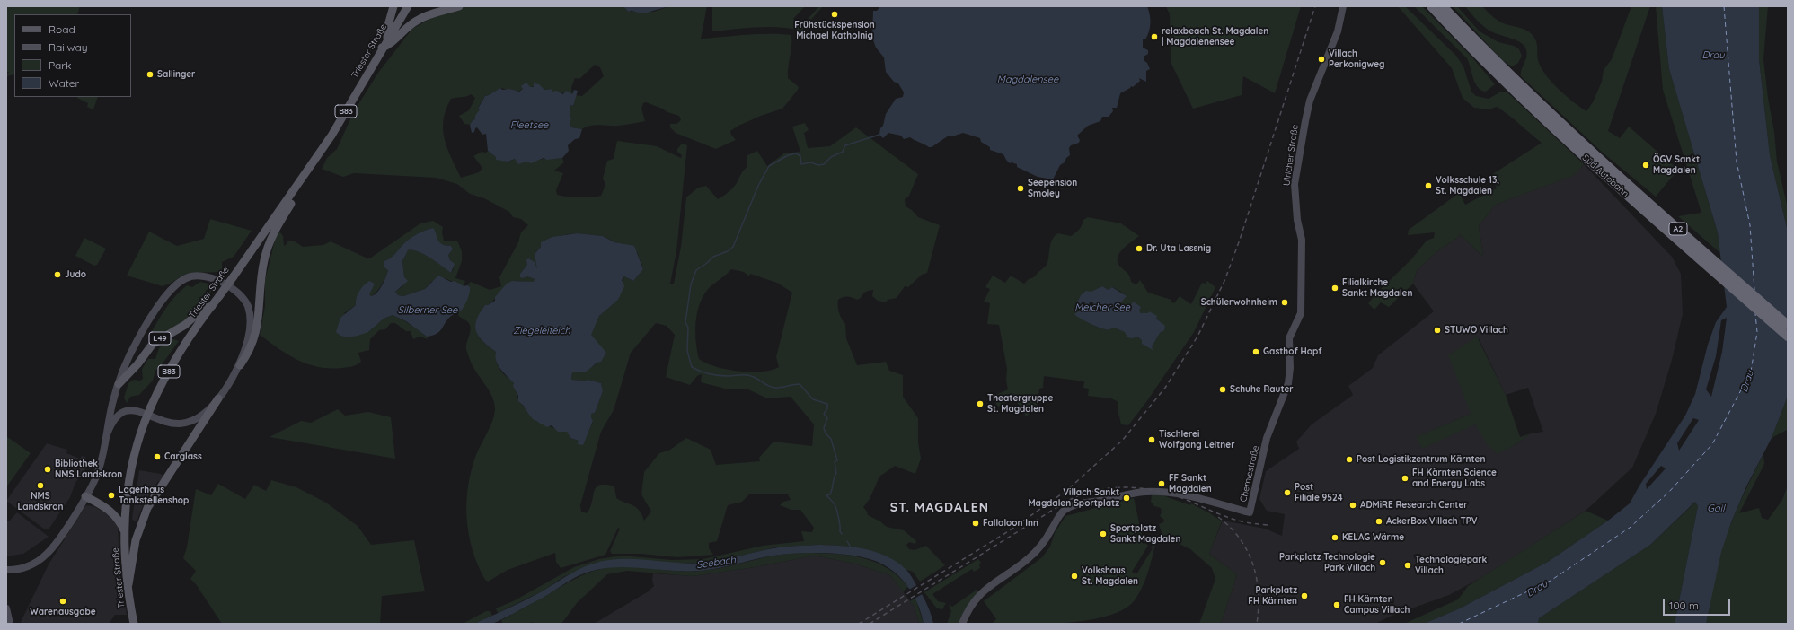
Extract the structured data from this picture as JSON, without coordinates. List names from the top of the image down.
{
  "streets": {
    "highway": ["Süd Autobahn", "A2"],
    "main road": ["Triester Straße", "B83", "L49"],
    "street": ["Ulricher Straße", "Chemiestraße"]
  },
  "crossings": [
    ["Triester Straße", "L49"],
    ["Ulricher Straße", "Chemiestraße"]
  ],
  "districts": ["ST. MAGDALEN"],
  "water": [
    "Drau",
    "Magdalensee",
    "Fleetsee",
    "Melcher See",
    "Silberner See",
    "Ziegeleiteich",
    "Gail",
    "Seebach"
  ],
  "places": [
    "Frühstückspension Michael Katholnig",
    "relaxbeach St. Magdalen | Magdalenensee",
    "Villach Perkonigweg",
    "Sallinger",
    "ÖGV Sankt Magdalen",
    "Volksschule 13, St. Magdalen",
    "Seepension Smoley",
    "Dr. Uta Lassnig",
    "Judo",
    "Filialkirche Sankt Magdalen",
    "Schülerwohnheim",
    "STUWO Villach",
    "Gasthof Hopf",
    "Schuhe Rauter",
    "Theatergruppe St. Magdalen",
    "Tischlerei Wolfgang Leitner",
    "Carglass",
    "Post Logistikzentrum Kärnten",
    "Bibliothek NMS Landskron",
    "FH Kärnten Science and Energy Labs",
    "FF Sankt Magdalen",
    "NMS Landskron",
    "Post Filiale 9524",
    "Lagerhaus Tankstellenshop",
    "Villach Sankt Magdalen Sportplatz",
    "ADMiRE Research Center",
    "AckerBox Villach TPV",
    "Fallaloon Inn",
    "Sportplatz Sankt Magdalen",
    "KELAG Wärme",
    "Parkplatz Technologie Park Villach",
    "Technologiepark Villach",
    "Volkshaus St. Magdalen",
    "Parkplatz FH Kärnten",
    "Warenausgabe",
    "FH Kärnten Campus Villach"
  ],
  "legend": [
    "Road",
    "Railway",
    "Park",
    "Water"
  ],
  "scale_bar": "100 m"
}
